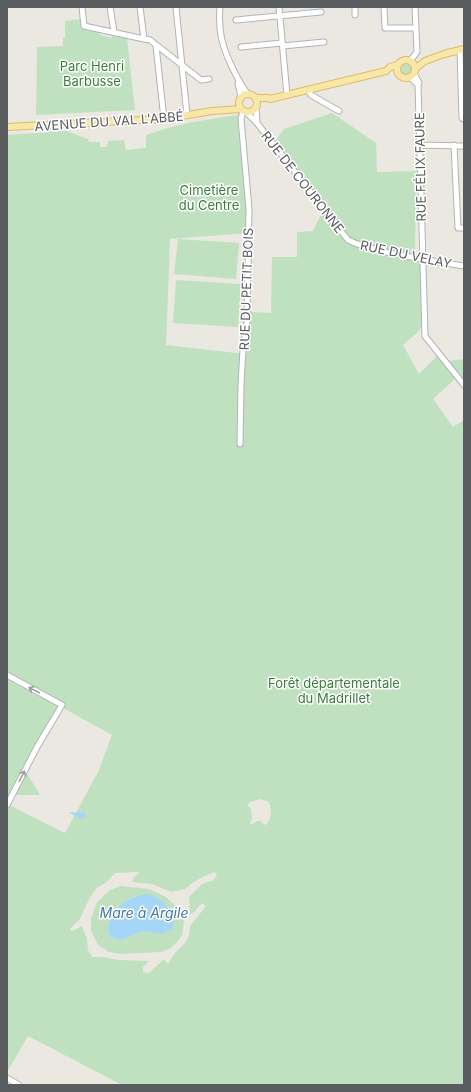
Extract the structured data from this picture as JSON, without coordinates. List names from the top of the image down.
{
  "streets": {
    "main road": ["AVENUE DU VAL L'ABBÉ"],
    "street": [
      "RUE FÉLIX FAURE",
      "RUE DE COURONNE",
      "RUE DU VELAY",
      "RUE DU PETIT BOIS"
    ]
  },
  "crossings": [
    ["AVENUE DU VAL L'ABBÉ", "RUE DE COURONNE"],
    ["AVENUE DU VAL L'ABBÉ", "RUE DU PETIT BOIS"],
    ["RUE FÉLIX FAURE", "RUE DU VELAY"],
    ["RUE DE COURONNE", "RUE DU VELAY"],
    ["RUE DE COURONNE", "RUE DU PETIT BOIS"]
  ],
  "water": ["Mare à Argile"],
  "parks": ["Parc Henri Barbusse", "Cimetière du Centre", "Forêt départementale du Madrillet"]
}
